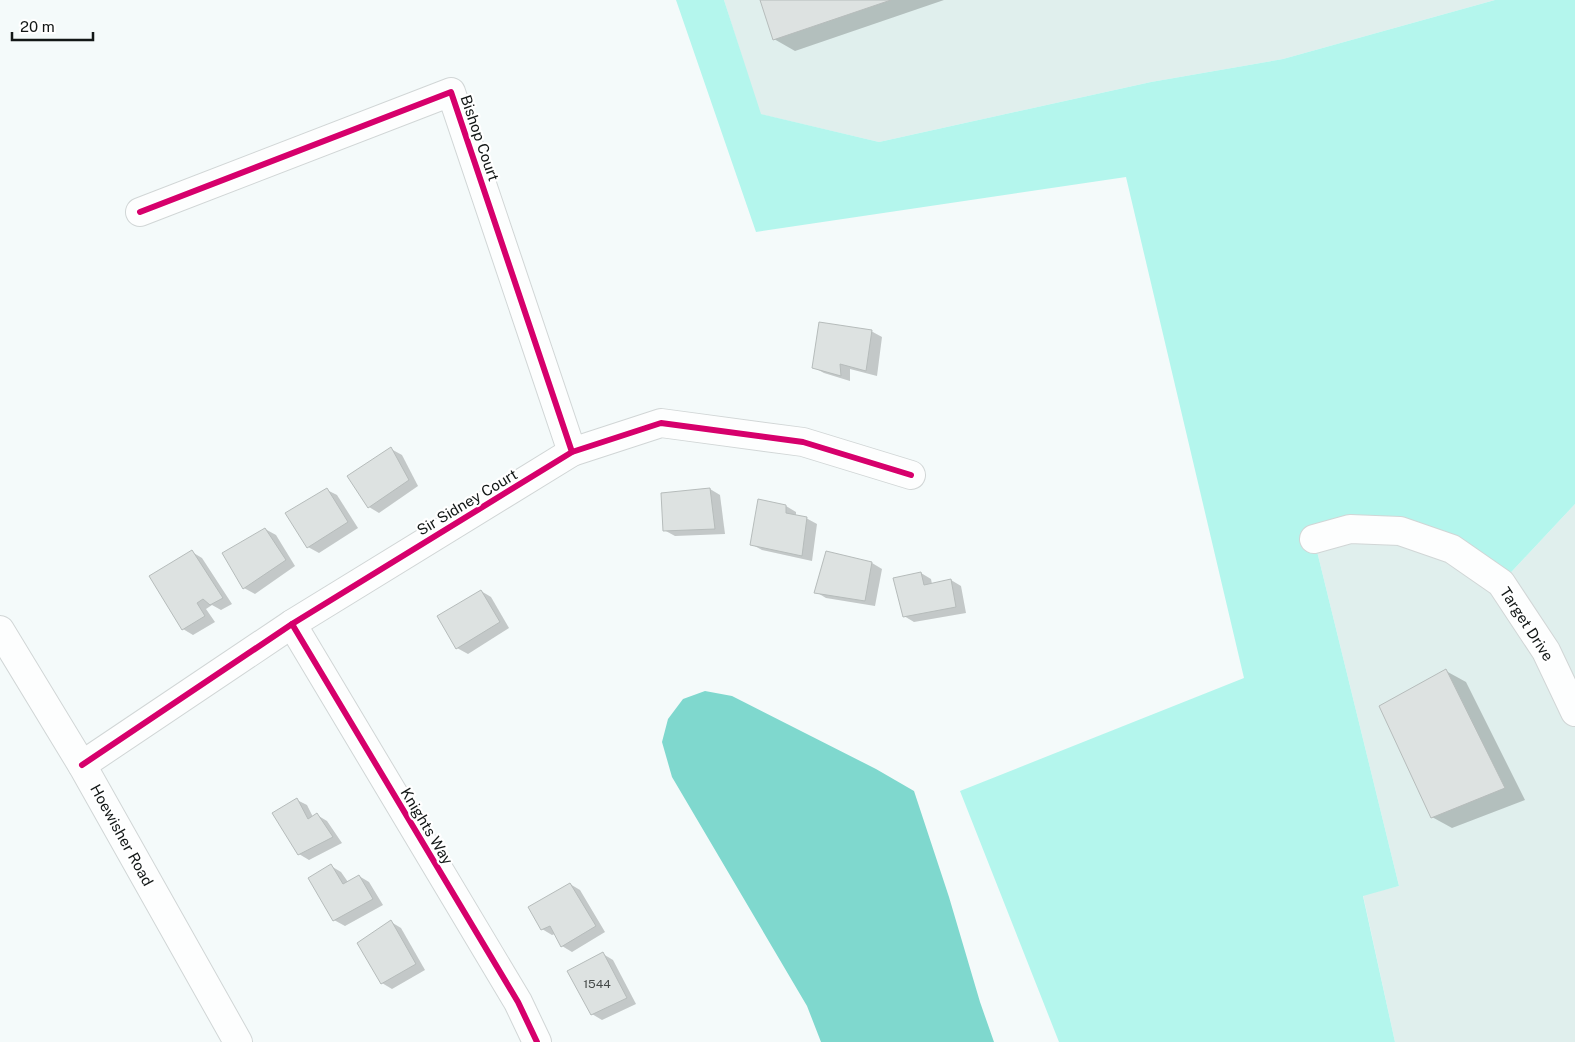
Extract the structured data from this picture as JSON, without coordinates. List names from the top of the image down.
{
  "streets": {
    "street": [
      "Bishop Court",
      "Sir Sidney Court",
      "Target Drive",
      "Knights Way",
      "Hoewisher Road"
    ]
  },
  "crossings": [
    ["Bishop Court", "Sir Sidney Court"],
    ["Sir Sidney Court", "Knights Way"],
    ["Sir Sidney Court", "Hoewisher Road"]
  ],
  "house_numbers": ["1544"],
  "scale_bar": "20 m"
}
